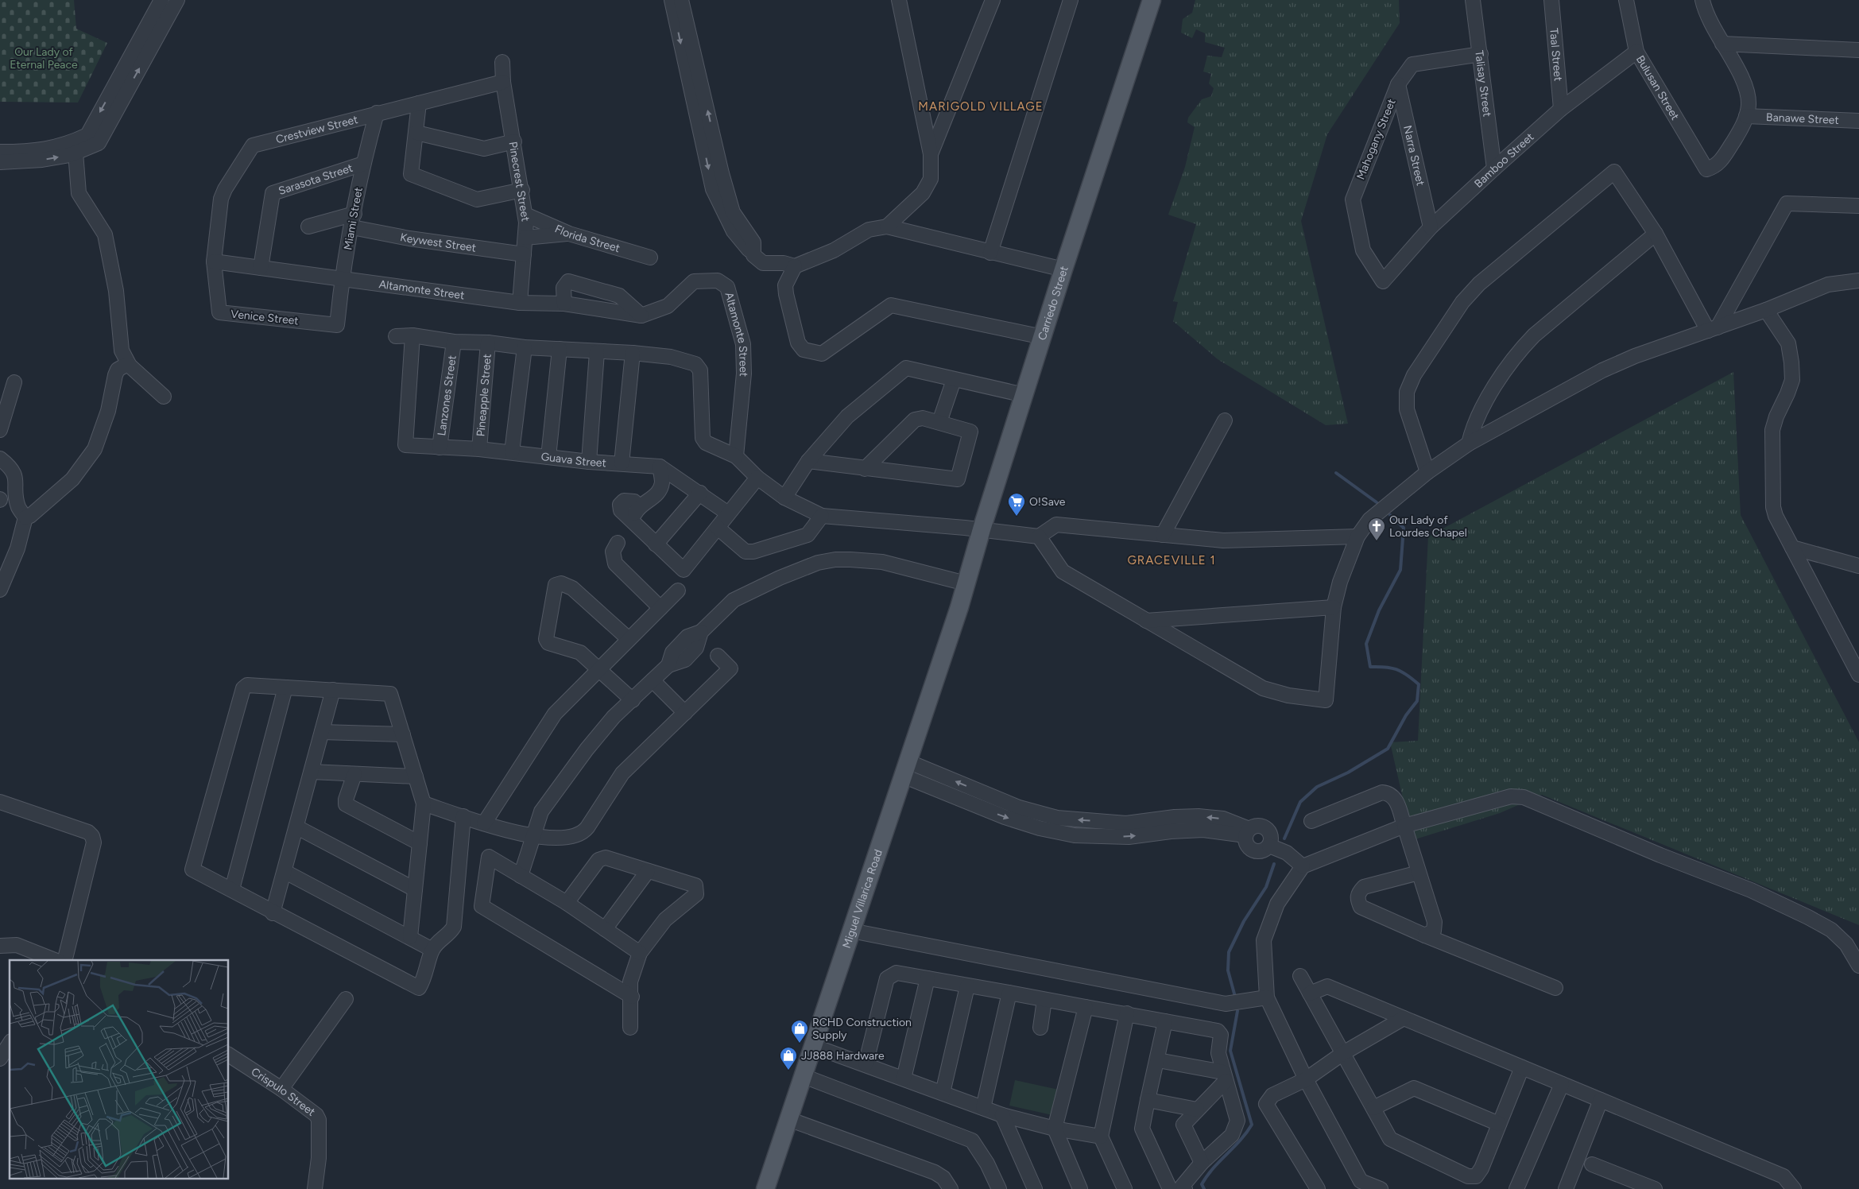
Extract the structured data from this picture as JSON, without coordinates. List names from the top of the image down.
{
  "streets": {
    "main road": ["Carriedo Street", "Miguel Villarica Road"],
    "street": [
      "Taal Street",
      "Talisay Street",
      "Bulusan Street",
      "Banawe Street",
      "Crestview Street",
      "Mahogany Street",
      "Narra Street",
      "Bamboo Street",
      "Sarasota Street",
      "Pinecrest Street",
      "Miami Street",
      "Florida Street",
      "Keywest Street",
      "Altamonte Street",
      "Venice Street",
      "Lanzones Street",
      "Pineapple Street",
      "Guava Street",
      "Crispulo Street"
    ]
  },
  "crossings": [
    ["Taal Street", "Bamboo Street"],
    ["Talisay Street", "Mahogany Street"],
    ["Talisay Street", "Bamboo Street"],
    ["Bulusan Street", "Banawe Street"],
    ["Bulusan Street", "Bamboo Street"],
    ["Crestview Street", "Pinecrest Street"],
    ["Crestview Street", "Miami Street"],
    ["Crestview Street", "Altamonte Street"],
    ["Crestview Street", "Venice Street"],
    ["Mahogany Street", "Narra Street"],
    ["Mahogany Street", "Bamboo Street"],
    ["Narra Street", "Bamboo Street"],
    ["Sarasota Street", "Miami Street"],
    ["Sarasota Street", "Altamonte Street"],
    ["Pinecrest Street", "Florida Street"],
    ["Pinecrest Street", "Keywest Street"],
    ["Pinecrest Street", "Altamonte Street"],
    ["Miami Street", "Keywest Street"],
    ["Miami Street", "Altamonte Street"],
    ["Miami Street", "Venice Street"],
    ["Altamonte Street", "Venice Street"],
    ["Carriedo Street", "Miguel Villarica Road"],
    ["Lanzones Street", "Guava Street"],
    ["Pineapple Street", "Guava Street"]
  ],
  "districts": ["MARIGOLD VILLAGE", "GRACEVILLE 1"],
  "parks": ["Our Lady of Eternal Peace"],
  "places": {
    "supermarket": ["O!Save"],
    "church": ["Our Lady of Lourdes Chapel"],
    "shop": ["RCHD Construction Supply", "JJ888 Hardware"]
  }
}
